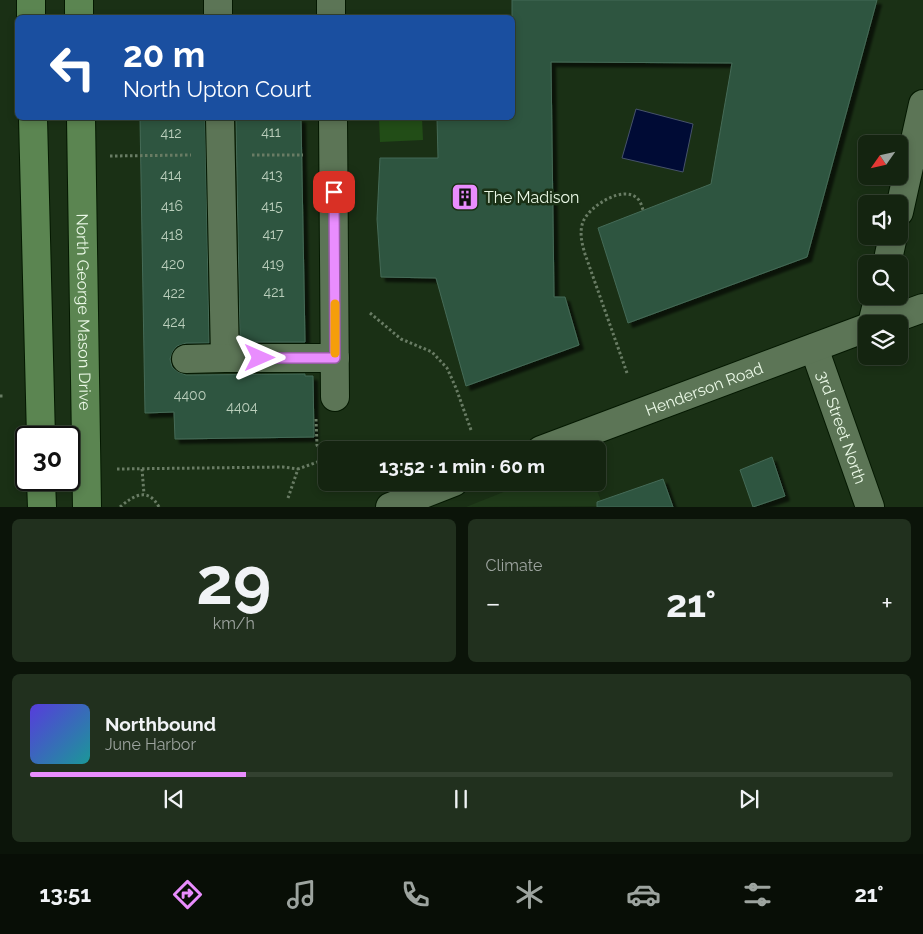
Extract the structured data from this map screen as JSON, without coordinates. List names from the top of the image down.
{
  "streets": {
    "main road": ["North George Mason Drive"],
    "street": ["Henderson Road", "3rd Street North"]
  },
  "crossings": [
    ["Henderson Road", "3rd Street North"]
  ],
  "places": {
    "building": ["The Madison"]
  },
  "house_numbers": [
    "411",
    "412",
    "414",
    "413",
    "416",
    "415",
    "417",
    "418",
    "420",
    "419",
    "421",
    "422",
    "424",
    "4400",
    "4404"
  ],
  "north": "bottom left",
  "page": {
    "turn": ["20 m", "North Upton Court"],
    "limit": "30",
    "trip": "13:52 · 1 min · 60 m",
    "tile": [
      ["29", "km/h"],
      "Climate"
    ],
    "heat": ["−", "21°", "+"],
    "song": ["Northbound", "June Harbor"],
    "tabs": ["13:51", "21°"]
  }
}
